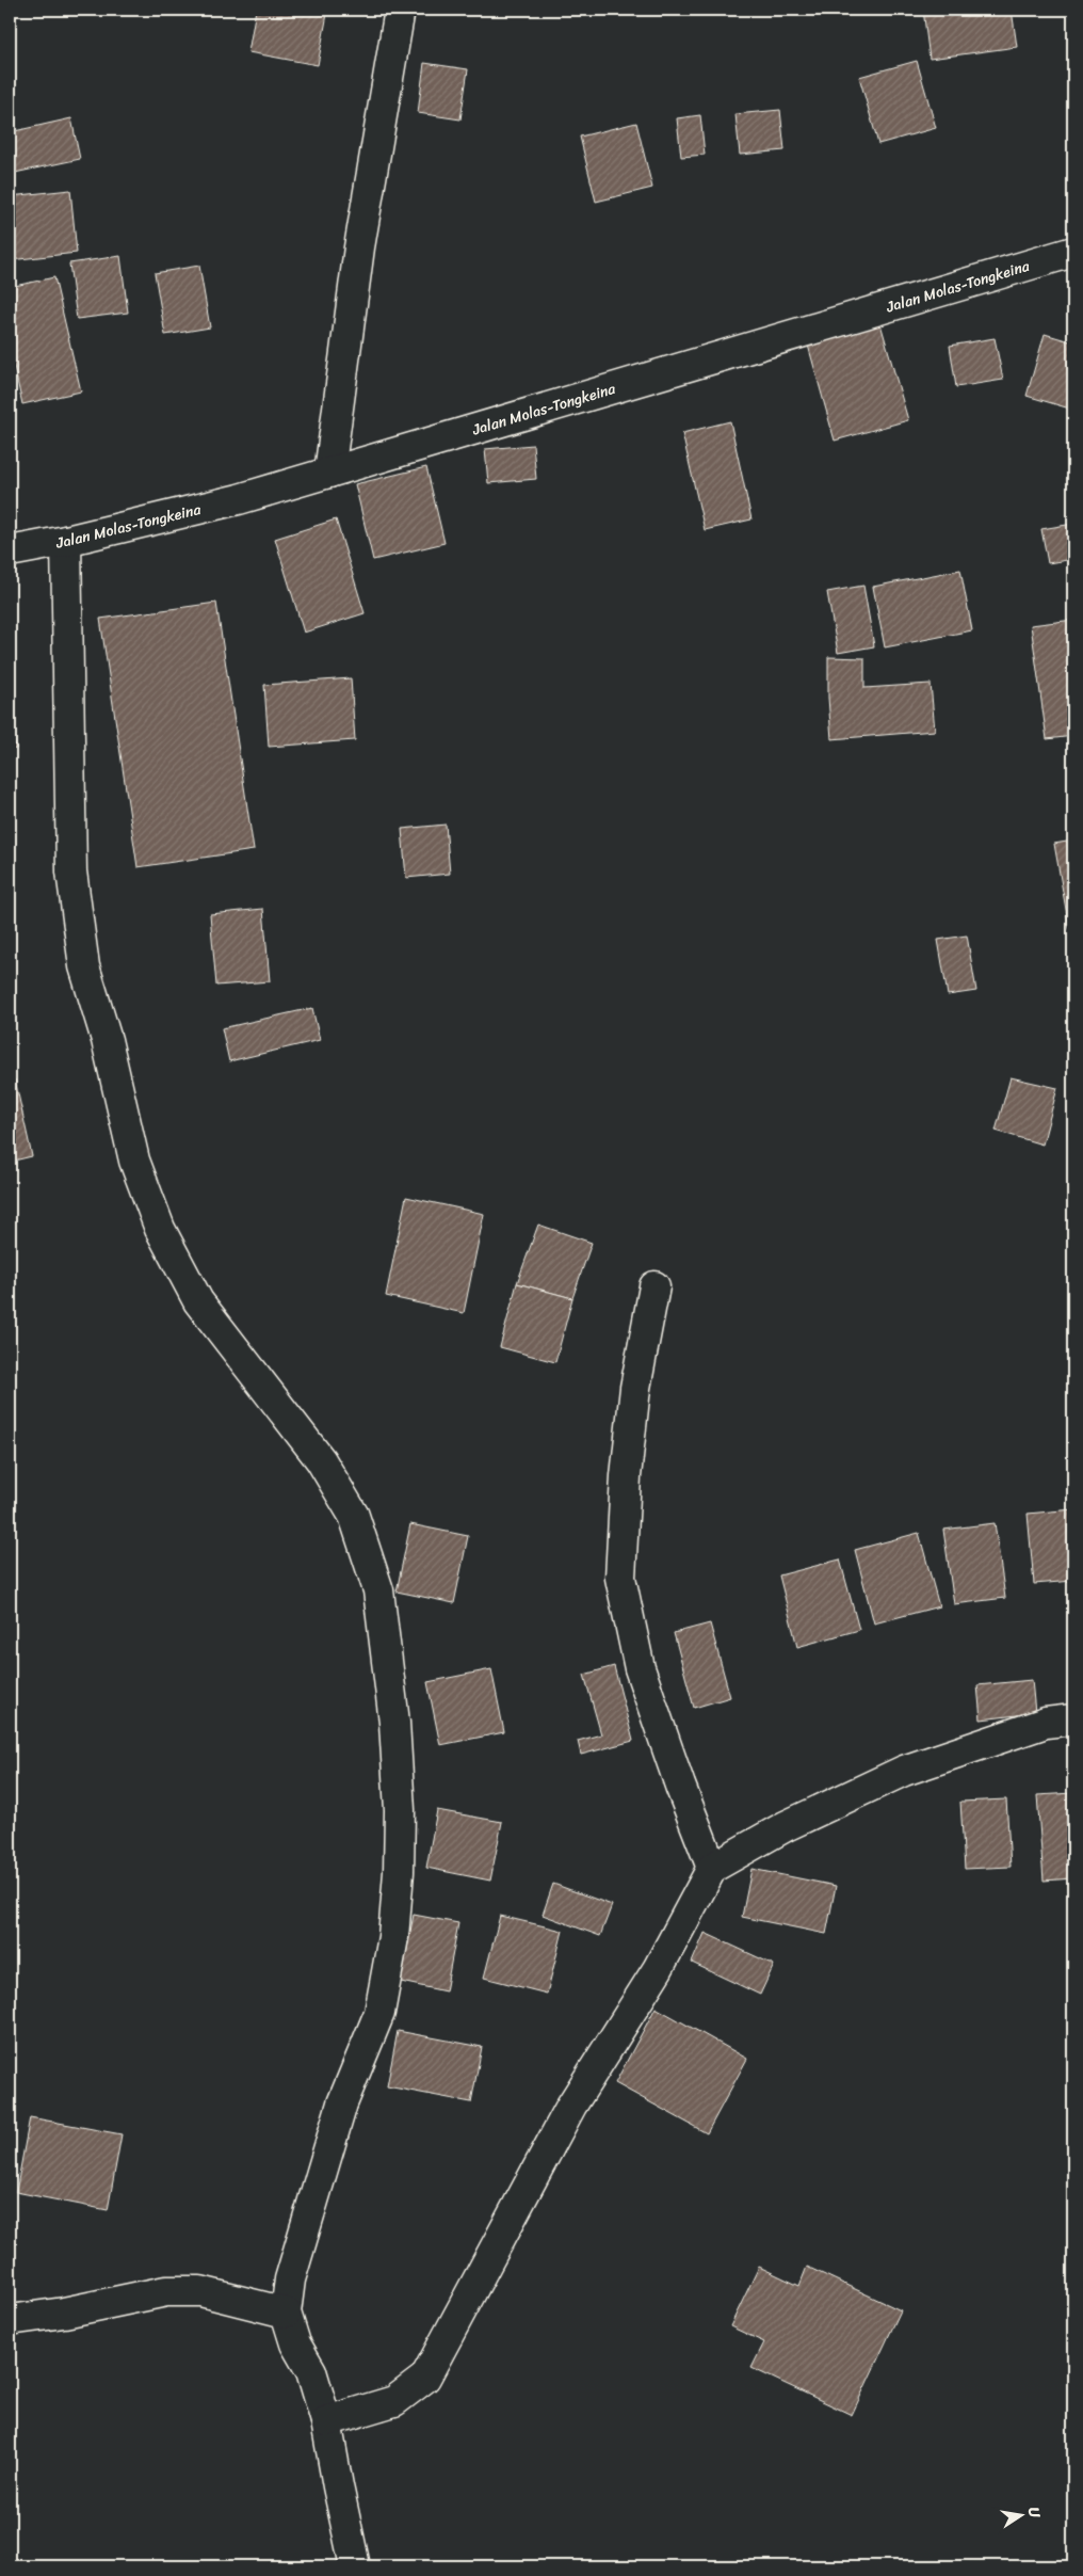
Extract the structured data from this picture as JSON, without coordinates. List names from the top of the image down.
{
  "streets": {
    "street": ["Jalan Molas-Tongkeina"]
  },
  "north": "right"
}
